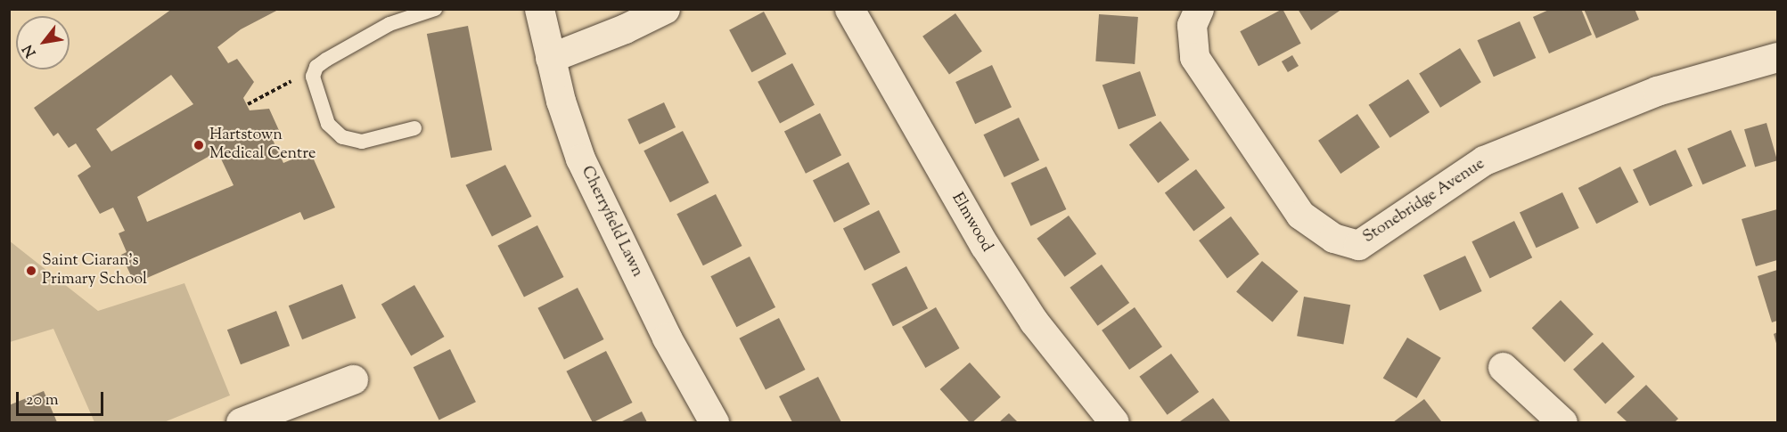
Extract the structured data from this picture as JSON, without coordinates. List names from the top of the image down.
{
  "streets": {
    "street": ["Stonebridge Avenue", "Cherryfield Lawn", "Elmwood"]
  },
  "places": ["Hartstown Medical Centre", "Saint Ciaran's Primary School"],
  "scale_bar": "20 m",
  "north": "bottom left"
}
